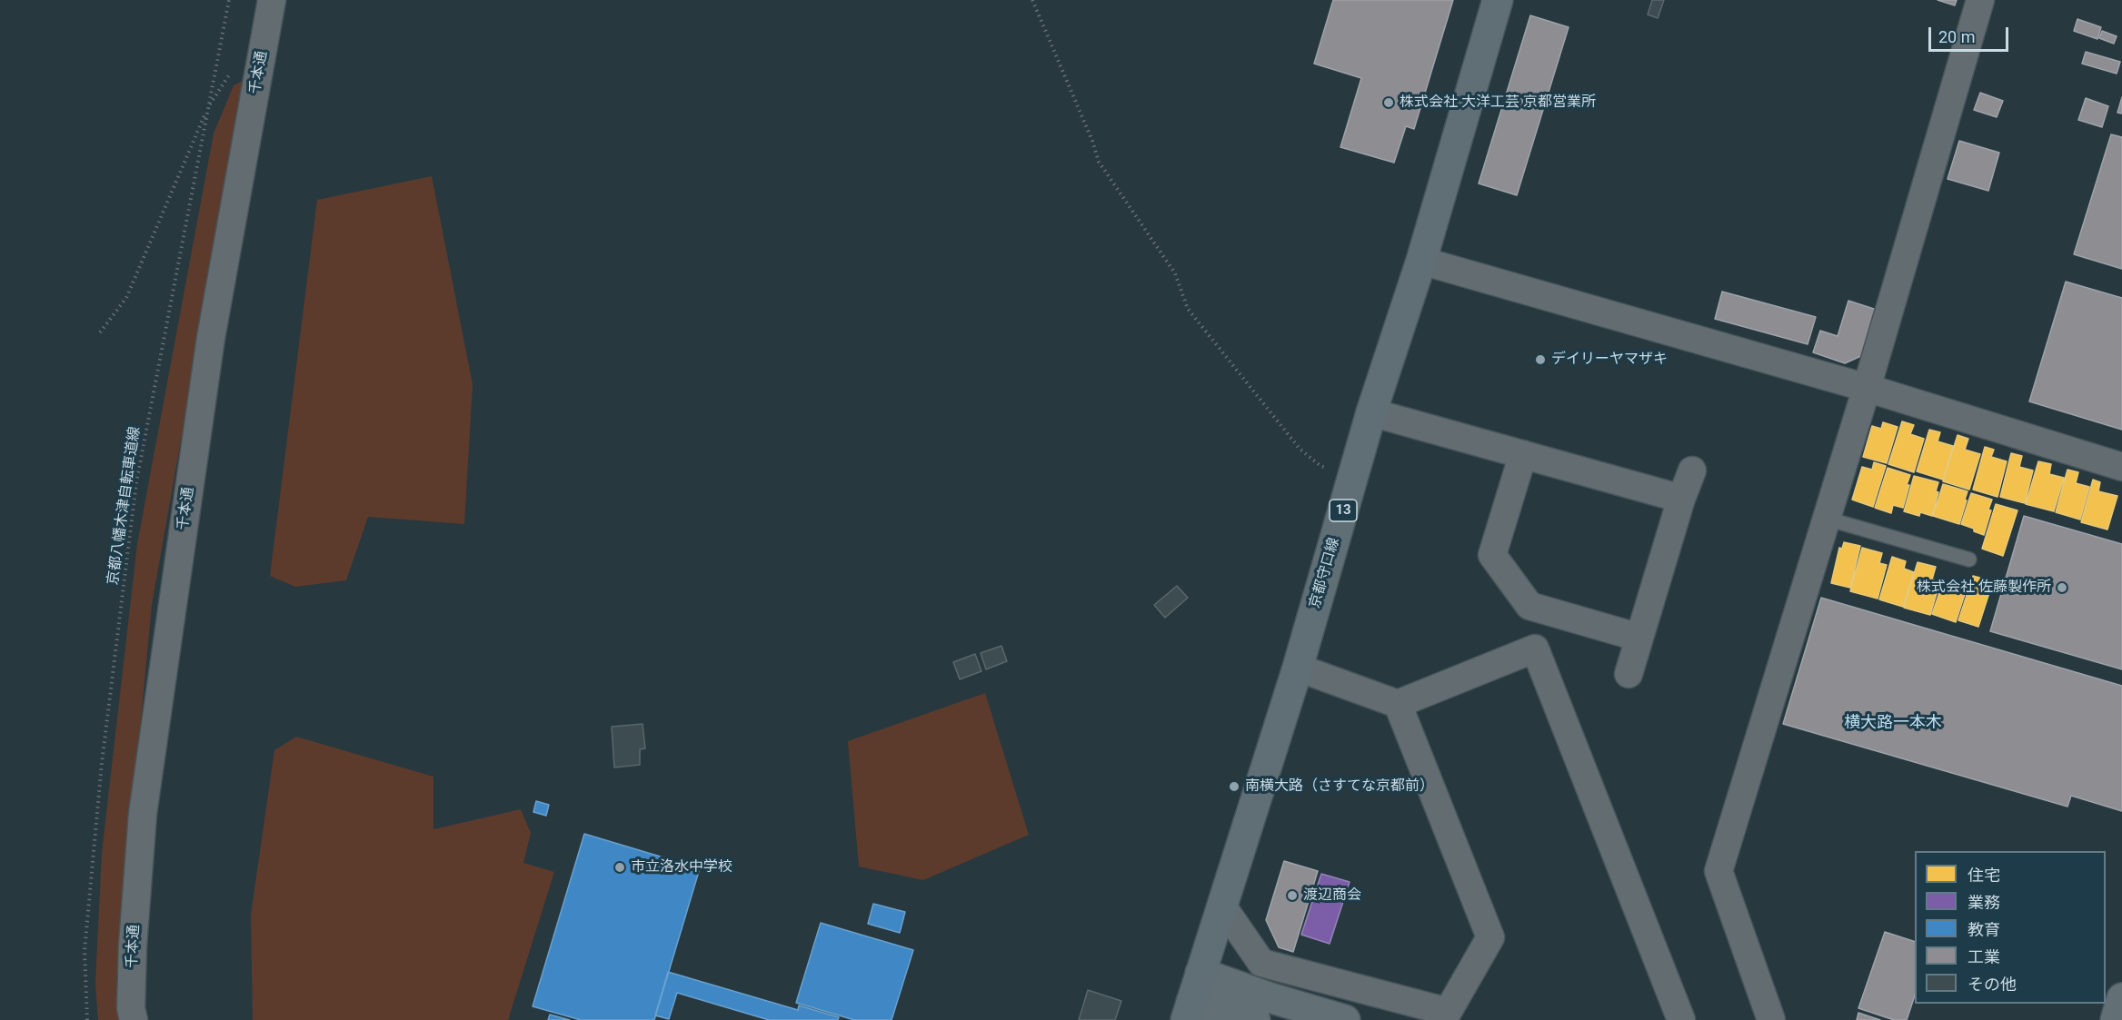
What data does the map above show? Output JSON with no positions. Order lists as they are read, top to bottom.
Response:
{
  "streets": {
    "main road": ["13", "京都守口線"],
    "street": ["千本通"],
    "path": ["京都八幡木津自転車道線"]
  },
  "districts": ["横大路一本木"],
  "places": [
    "株式会社 大洋工芸 京都営業所",
    "デイリーヤマザキ",
    "株式会社 佐藤製作所",
    "南横大路（さすてな京都前）",
    "市立洛水中学校",
    "渡辺商会"
  ],
  "legend": [
    "住宅",
    "業務",
    "教育",
    "工業",
    "その他"
  ],
  "scale_bar": "20 m"
}
